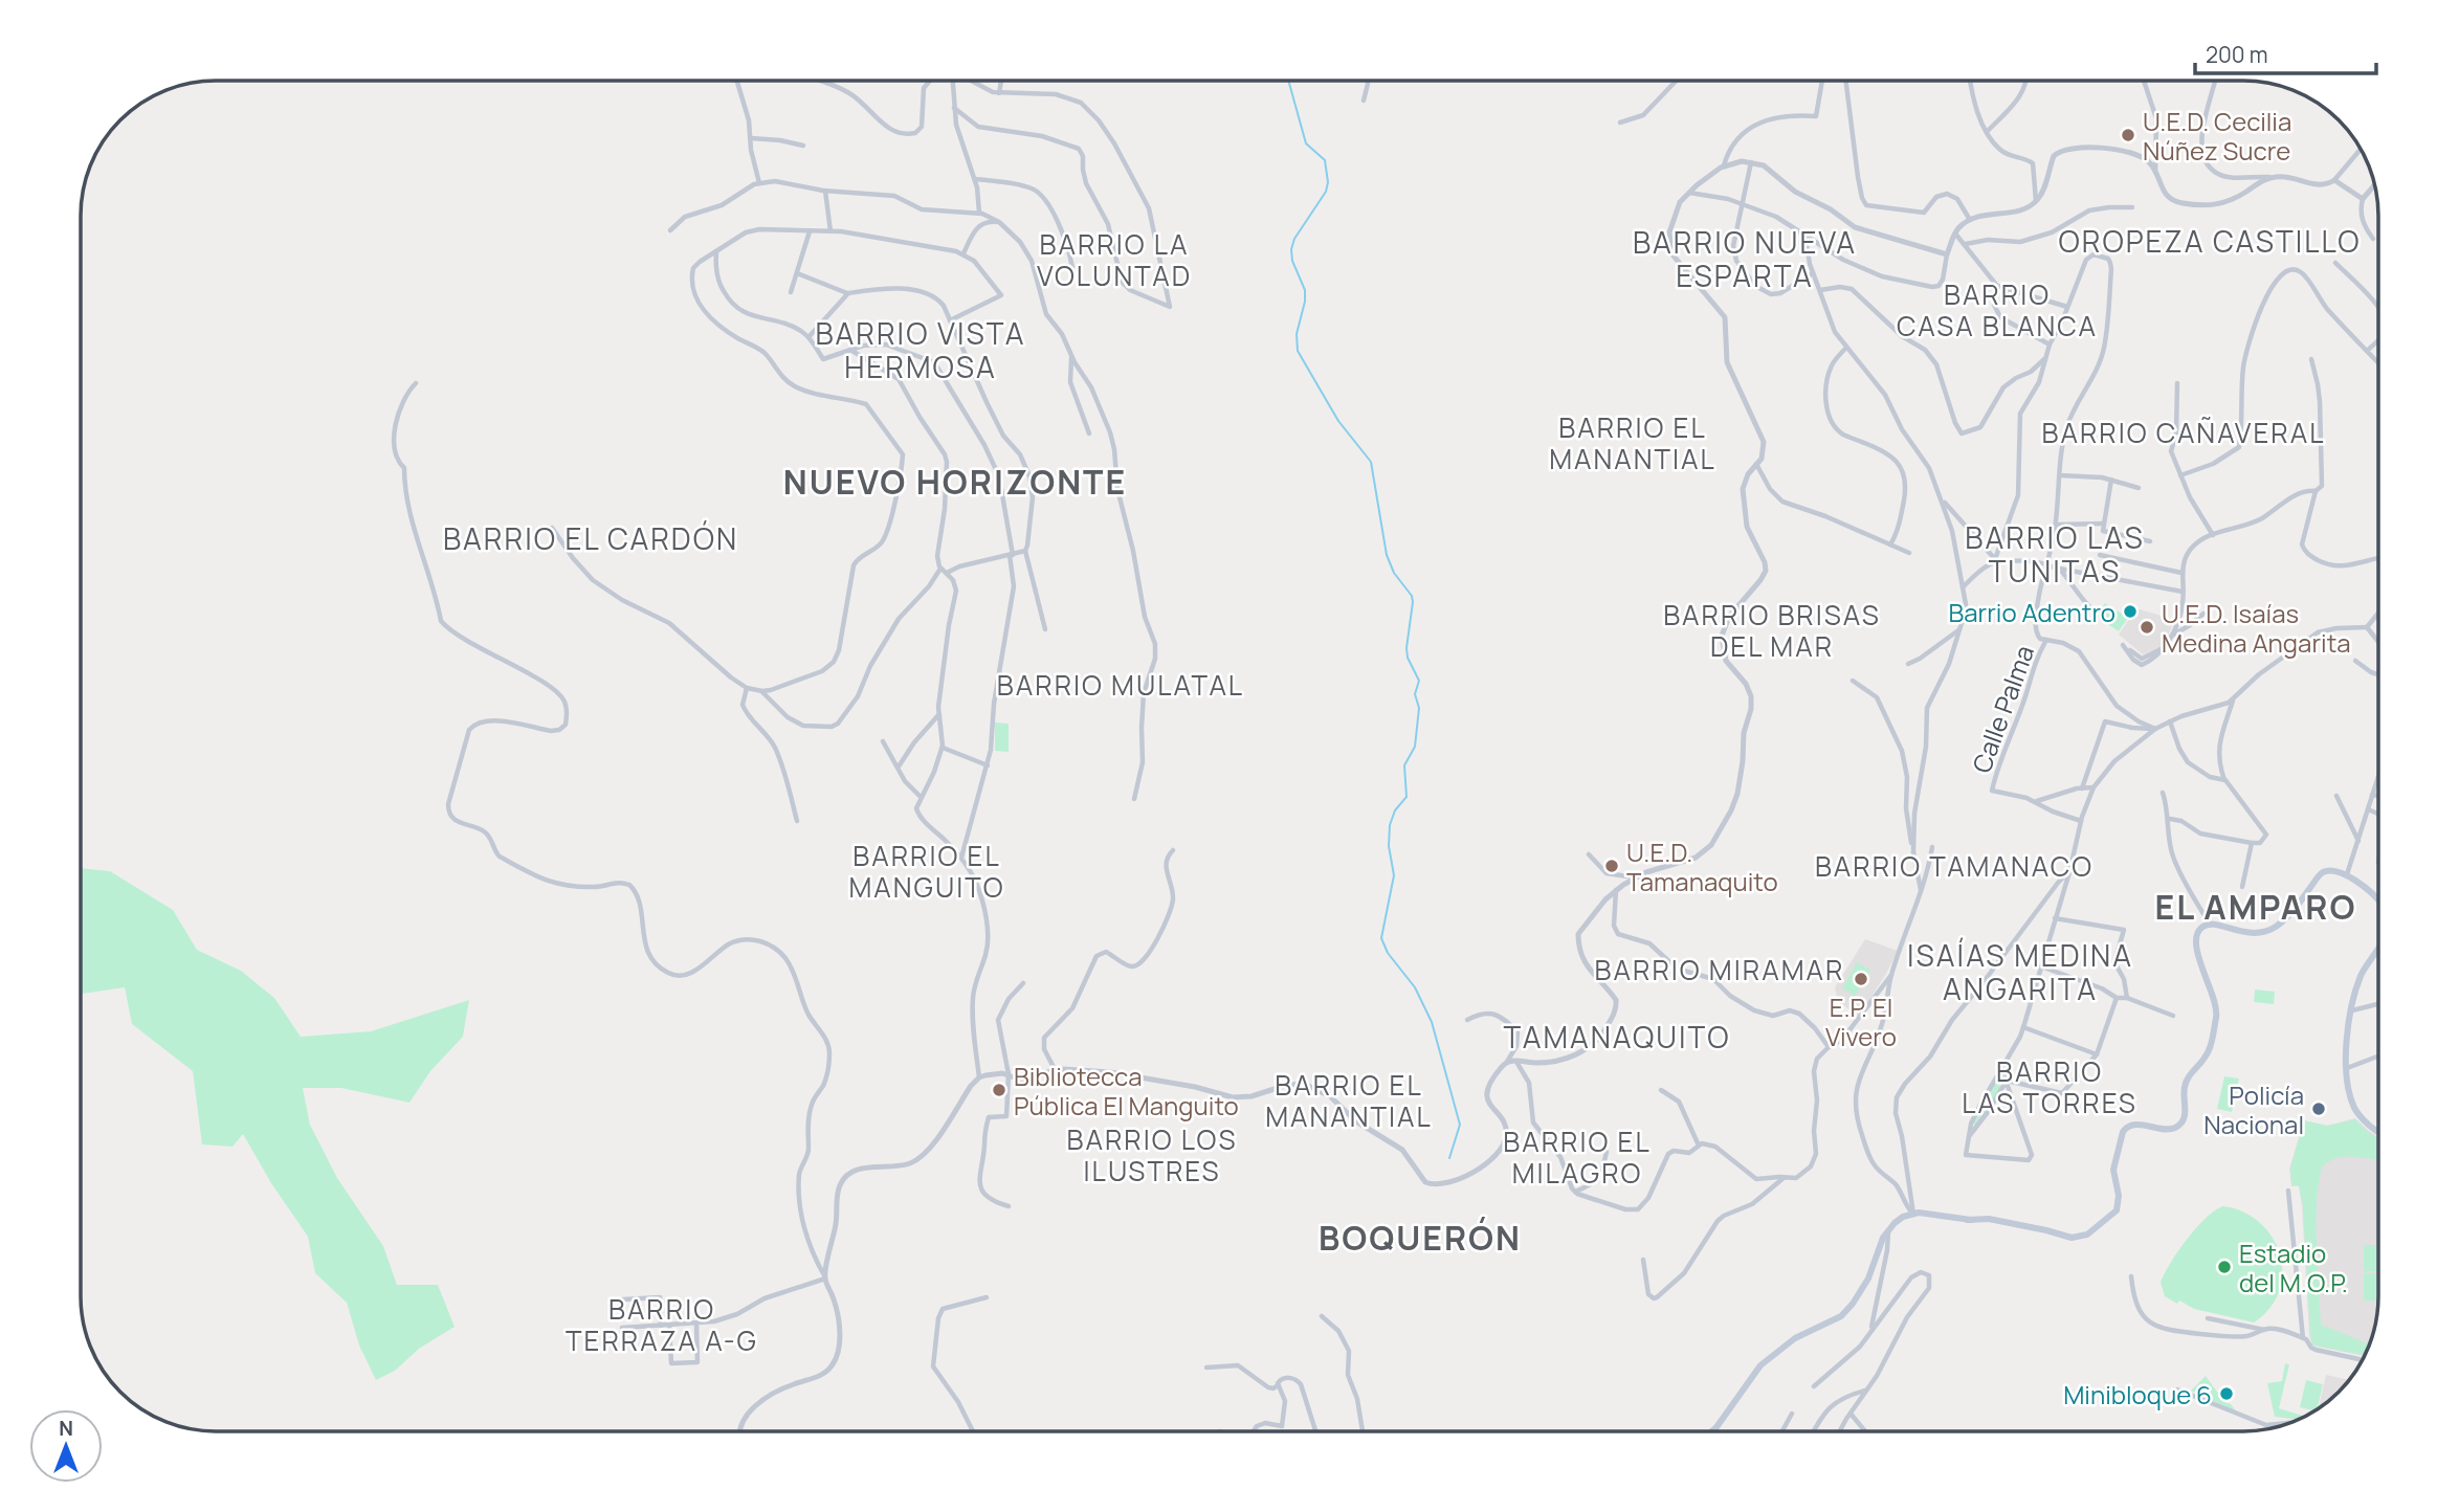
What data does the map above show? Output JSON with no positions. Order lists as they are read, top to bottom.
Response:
{
  "streets": {
    "street": ["Calle Palma"]
  },
  "districts": [
    "OROPEZA CASTILLO",
    "BARRIO NUEVA ESPARTA",
    "BARRIO LA VOLUNTAD",
    "BARRIO CASA BLANCA",
    "BARRIO VISTA HERMOSA",
    "BARRIO EL MANANTIAL",
    "BARRIO CAÑAVERAL",
    "NUEVO HORIZONTE",
    "BARRIO LAS TUNITAS",
    "BARRIO EL CARDÓN",
    "BARRIO BRISAS DEL MAR",
    "BARRIO MULATAL",
    "BARRIO EL MANGUITO",
    "BARRIO TAMANACO",
    "EL AMPARO",
    "ISAÍAS MEDINA ANGARITA",
    "BARRIO MIRAMAR",
    "TAMANAQUITO",
    "BARRIO LAS TORRES",
    "BARRIO EL MANANTIAL",
    "BARRIO LOS ILUSTRES",
    "BARRIO EL MILAGRO",
    "BOQUERÓN",
    "BARRIO TERRAZA A-G"
  ],
  "places": [
    "U.E.D. Cecilia Núñez Sucre",
    "Barrio Adentro",
    "U.E.D. Isaías Medina Angarita",
    "U.E.D. Tamanaquito",
    "E.P. El Vivero",
    "Bibliotecca Pública El Manguito",
    "Policía Nacional",
    "Estadio del M.O.P.",
    "Minibloque 6"
  ],
  "scale_bar": "200 m",
  "north": "top"
}
